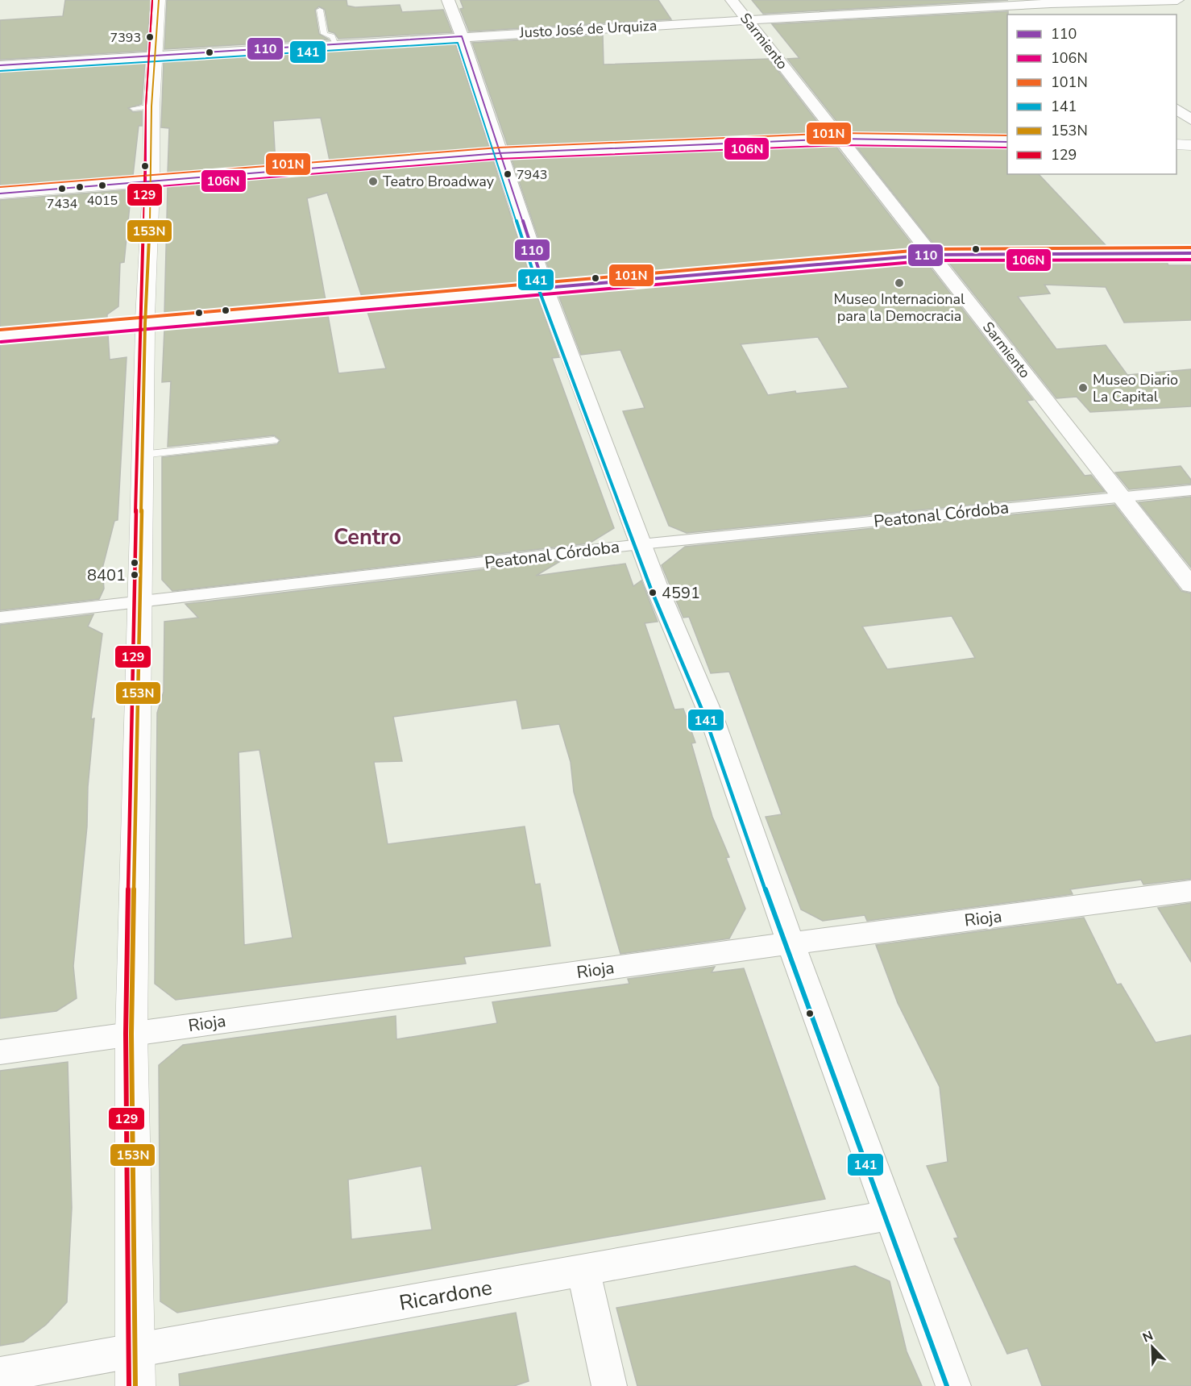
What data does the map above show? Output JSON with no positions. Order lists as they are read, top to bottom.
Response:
{
  "streets": {
    "street": [
      "Justo José de Urquiza",
      "Sarmiento",
      "Peatonal Córdoba",
      "Rioja",
      "Ricardone"
    ]
  },
  "crossings": [
    ["Justo José de Urquiza", "Sarmiento"],
    ["Sarmiento", "Peatonal Córdoba"]
  ],
  "districts": ["Centro"],
  "places": [
    "7393",
    "7943",
    "Teatro Broadway",
    "4015",
    "7434",
    "Museo Internacional para la Democracia",
    "Museo Diario La Capital",
    "8401",
    "4591"
  ],
  "lines": [
    "transit line 106N",
    "transit line 153N",
    "transit line 129",
    "transit line 110",
    "transit line 141",
    "transit line 101N"
  ],
  "legend": [
    "110",
    "106N",
    "101N",
    "141",
    "153N",
    "129"
  ],
  "north": "top left"
}
